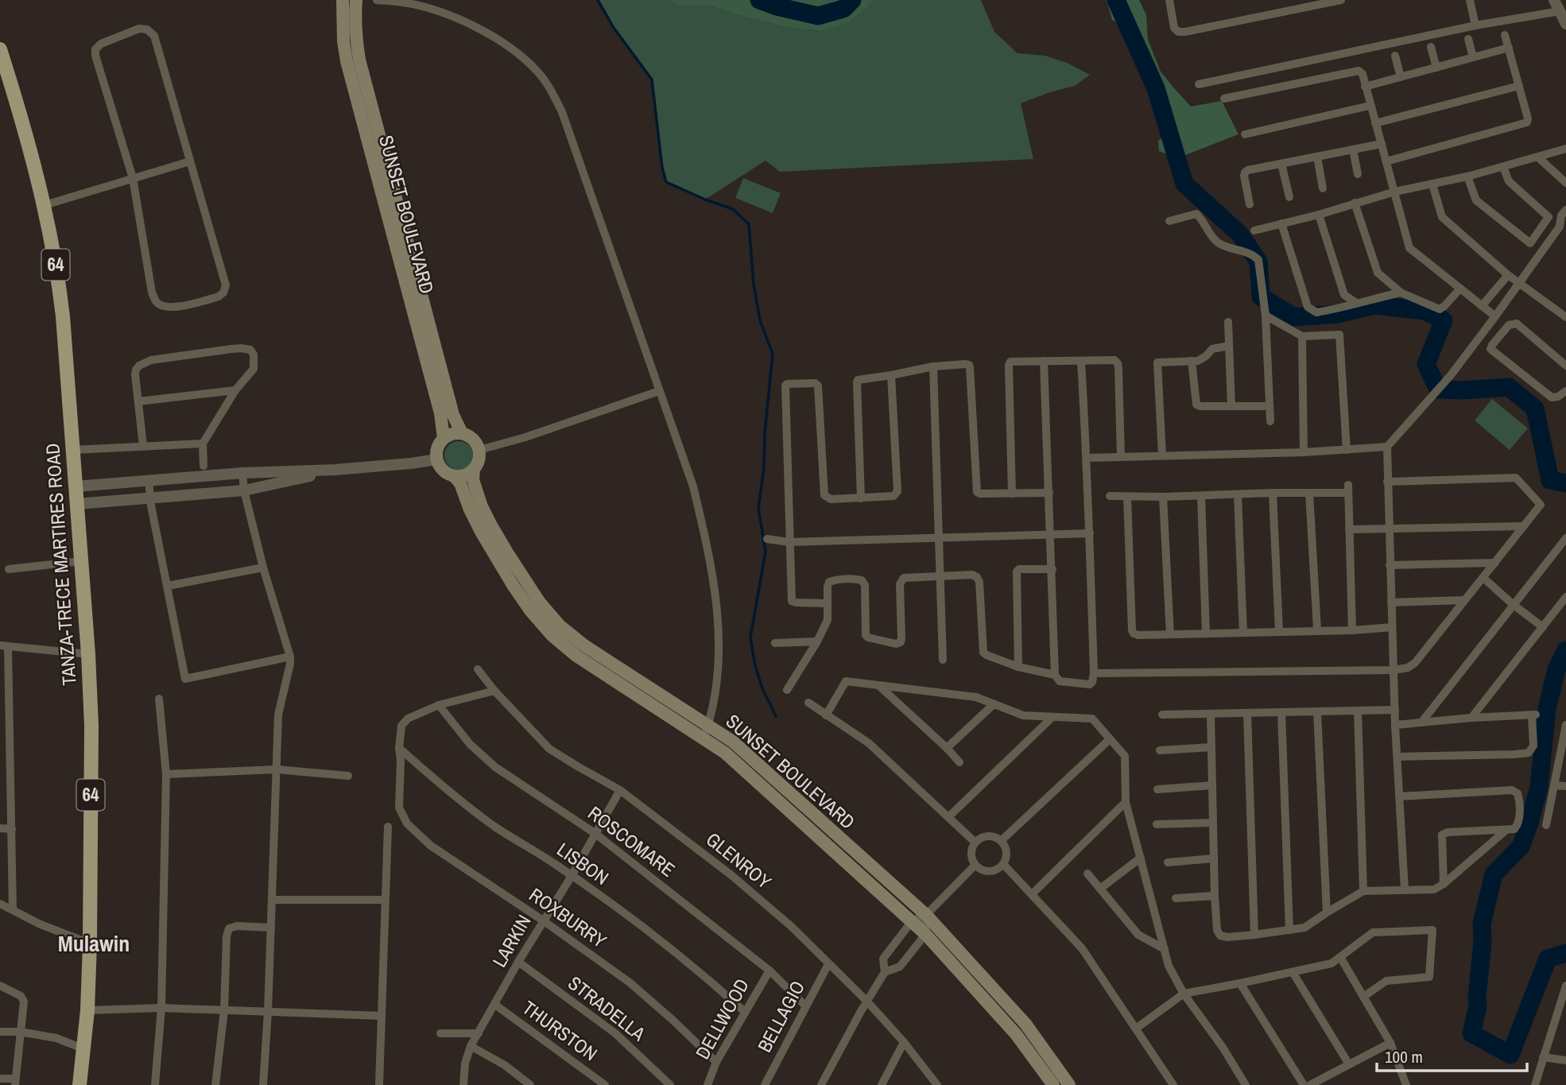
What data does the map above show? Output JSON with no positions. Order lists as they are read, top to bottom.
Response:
{
  "streets": {
    "main road": ["SUNSET BOULEVARD", "64", "TANZA-TRECE MARTIRES ROAD"],
    "street": [
      "ROSCOMARE",
      "GLENROY",
      "LISBON",
      "ROXBURRY",
      "LARKIN",
      "STRADELLA",
      "BELLAGIO",
      "DELLWOOD",
      "THURSTON"
    ]
  },
  "crossings": [
    ["ROSCOMARE", "LARKIN"],
    ["ROSCOMARE", "BELLAGIO"],
    ["ROSCOMARE", "DELLWOOD"],
    ["GLENROY", "LARKIN"],
    ["GLENROY", "BELLAGIO"],
    ["LISBON", "ROXBURRY"],
    ["LISBON", "LARKIN"],
    ["LISBON", "DELLWOOD"],
    ["ROXBURRY", "LARKIN"],
    ["ROXBURRY", "DELLWOOD"],
    ["LARKIN", "STRADELLA"],
    ["LARKIN", "THURSTON"]
  ],
  "districts": ["Mulawin"],
  "scale_bar": "100 m"
}
